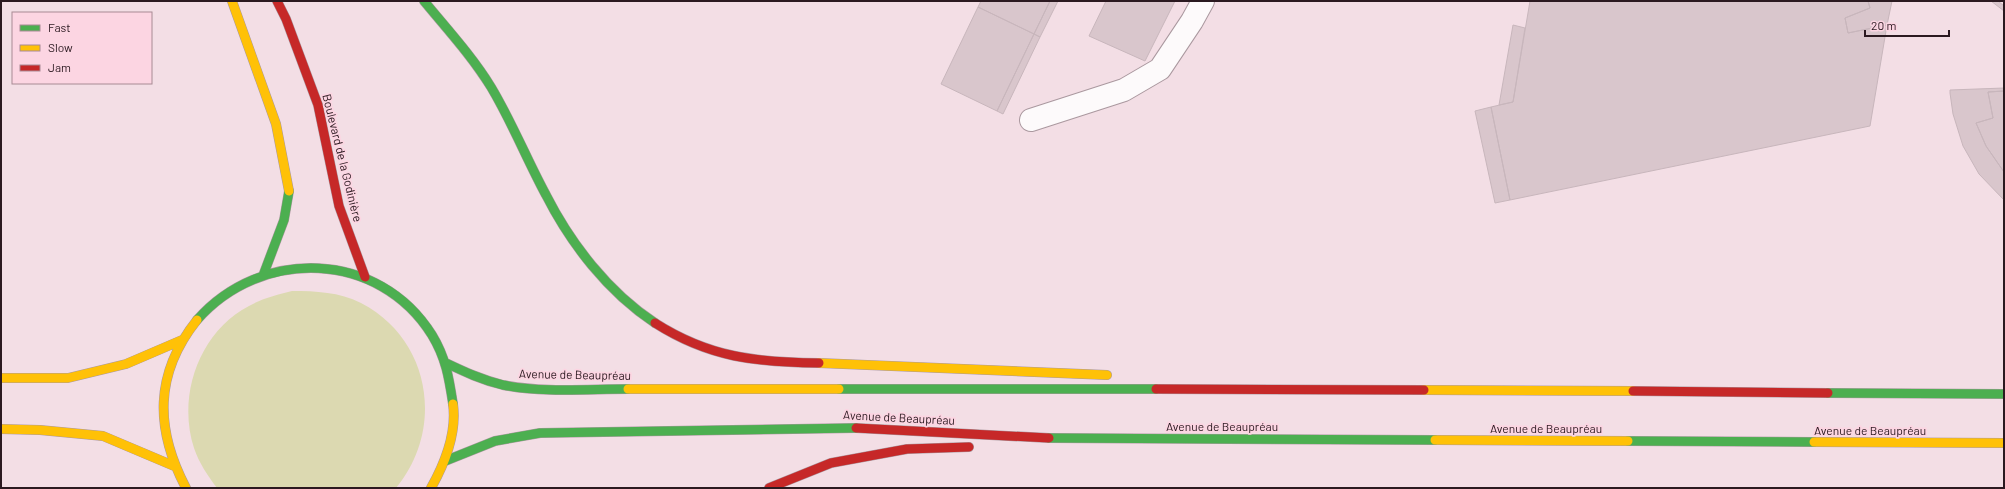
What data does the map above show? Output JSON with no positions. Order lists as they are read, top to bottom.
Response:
{
  "streets": {
    "main road": ["Boulevard de la Godinière", "Avenue de Beaupréau"]
  },
  "legend": ["Fast", "Slow", "Jam"],
  "scale_bar": "20 m"
}
